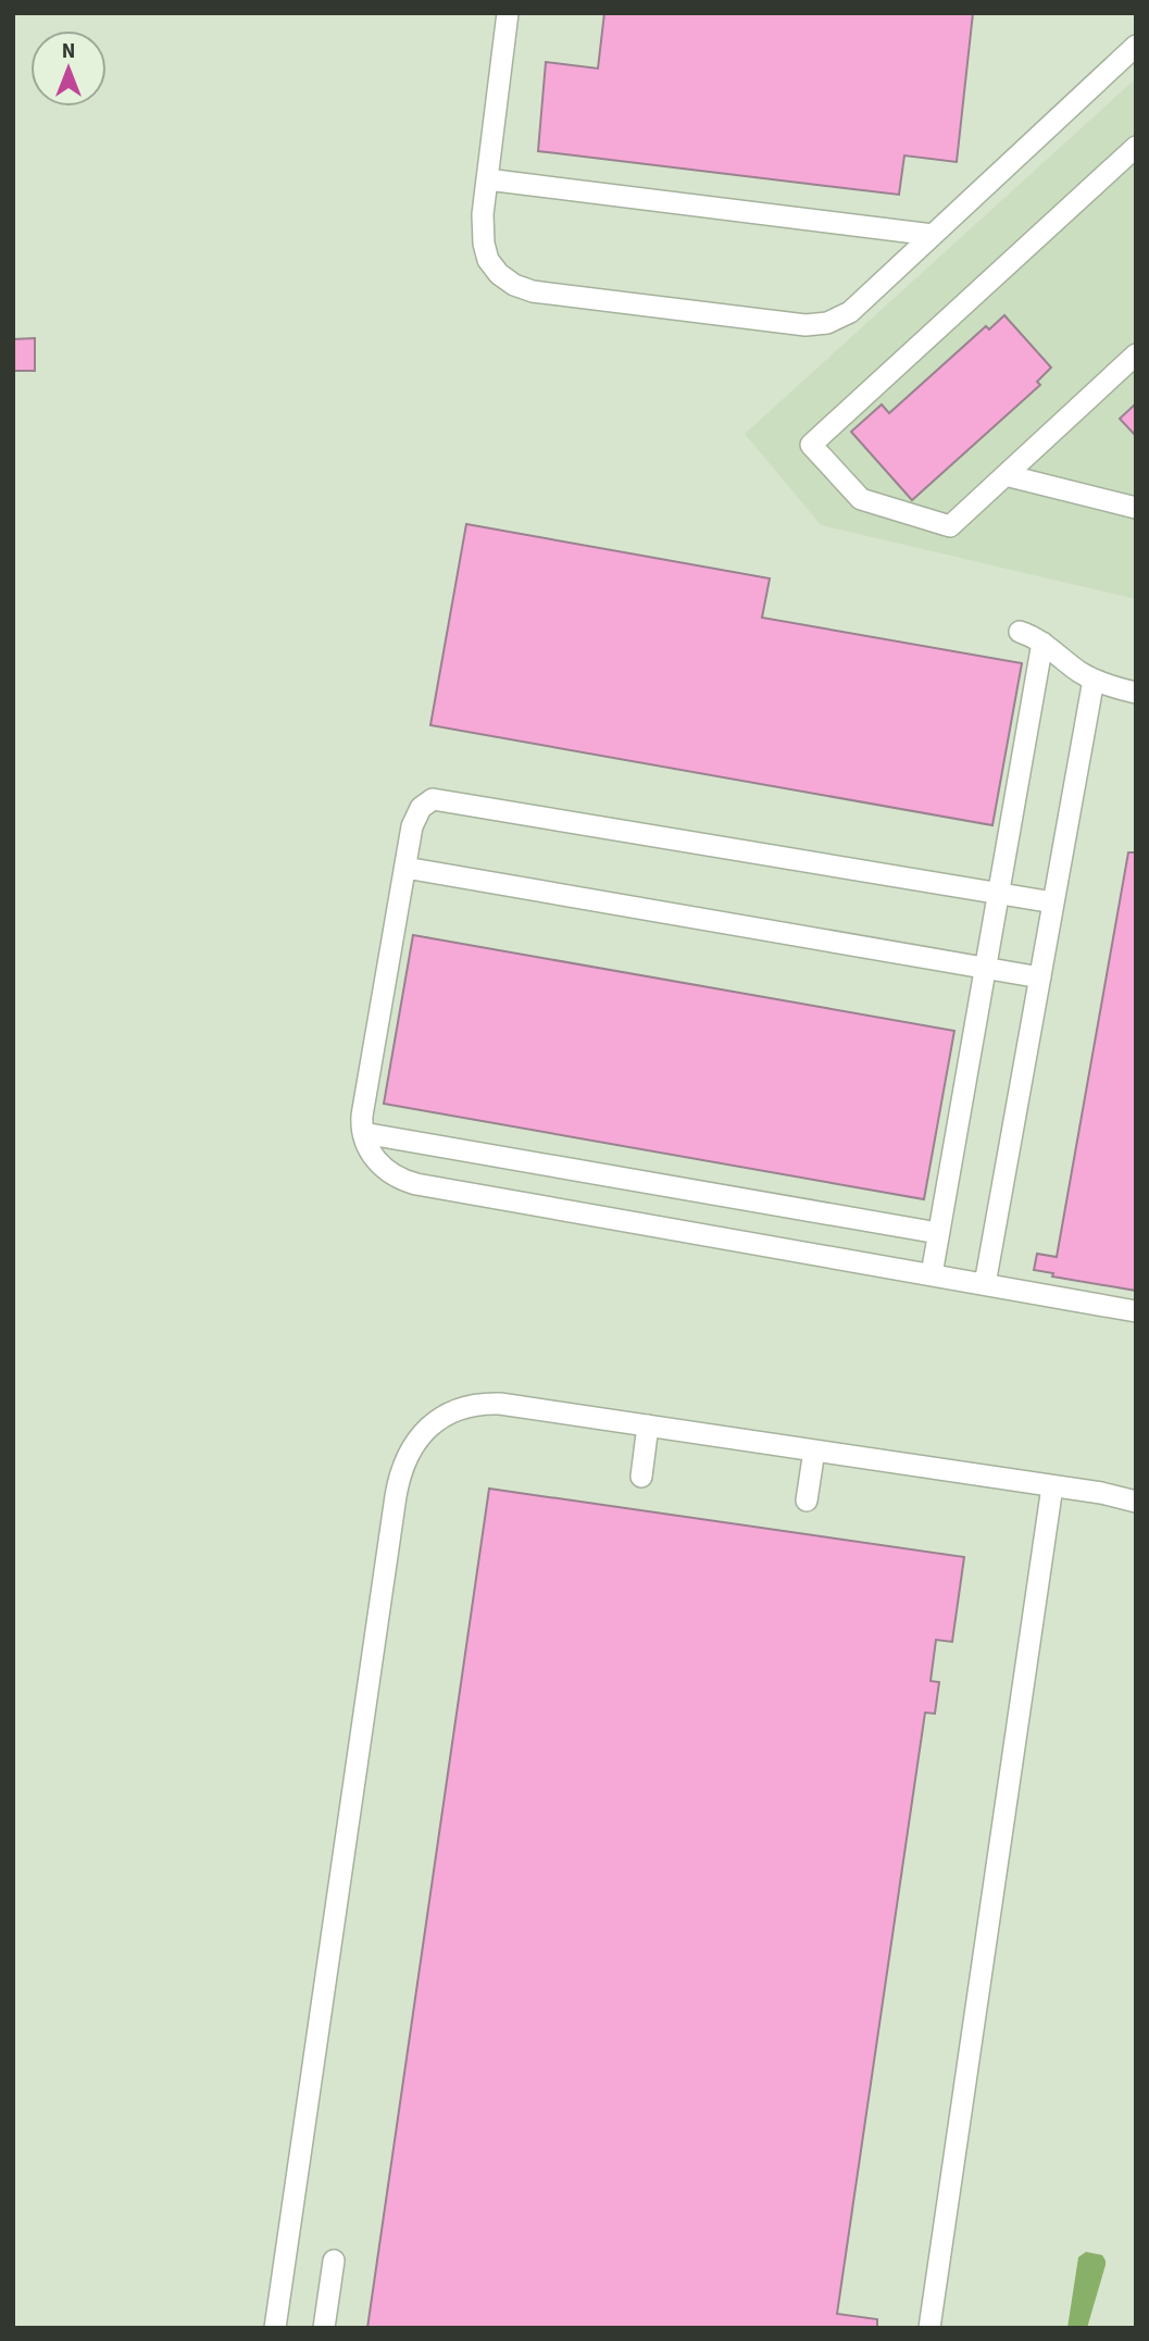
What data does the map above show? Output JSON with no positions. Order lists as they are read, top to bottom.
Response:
{
  "north": "top"
}
